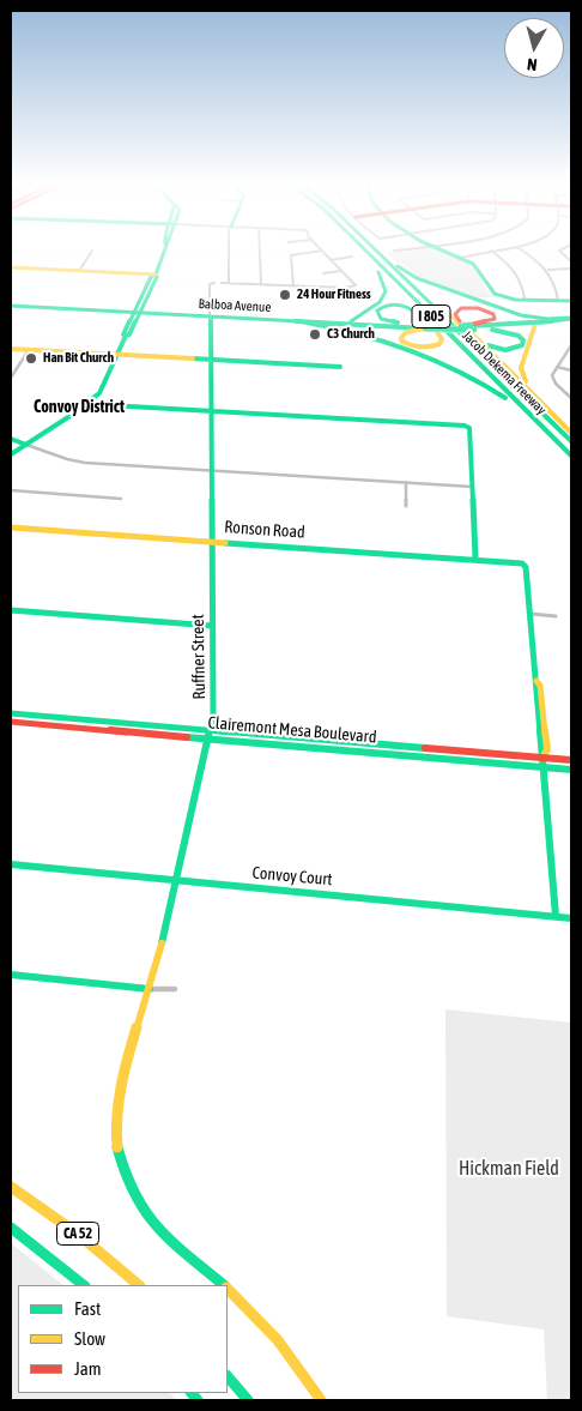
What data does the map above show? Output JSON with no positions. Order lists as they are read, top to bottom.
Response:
{
  "streets": {
    "main road": [
      "Balboa Avenue",
      "I 805",
      "Jacob Dekema Freeway",
      "Ronson Road",
      "Ruffner Street",
      "Clairemont Mesa Boulevard",
      "Convoy Court",
      "CA 52"
    ]
  },
  "crossings": [
    ["Balboa Avenue", "Ruffner Street"],
    ["Ronson Road", "Ruffner Street"],
    ["Ruffner Street", "Clairemont Mesa Boulevard"],
    ["Ruffner Street", "Convoy Court"]
  ],
  "districts": ["Convoy District"],
  "parks": ["Hickman Field"],
  "places": ["24 Hour Fitness", "C3 Church", "Han Bit Church"],
  "legend": ["Fast", "Slow", "Jam"],
  "north": "bottom"
}
